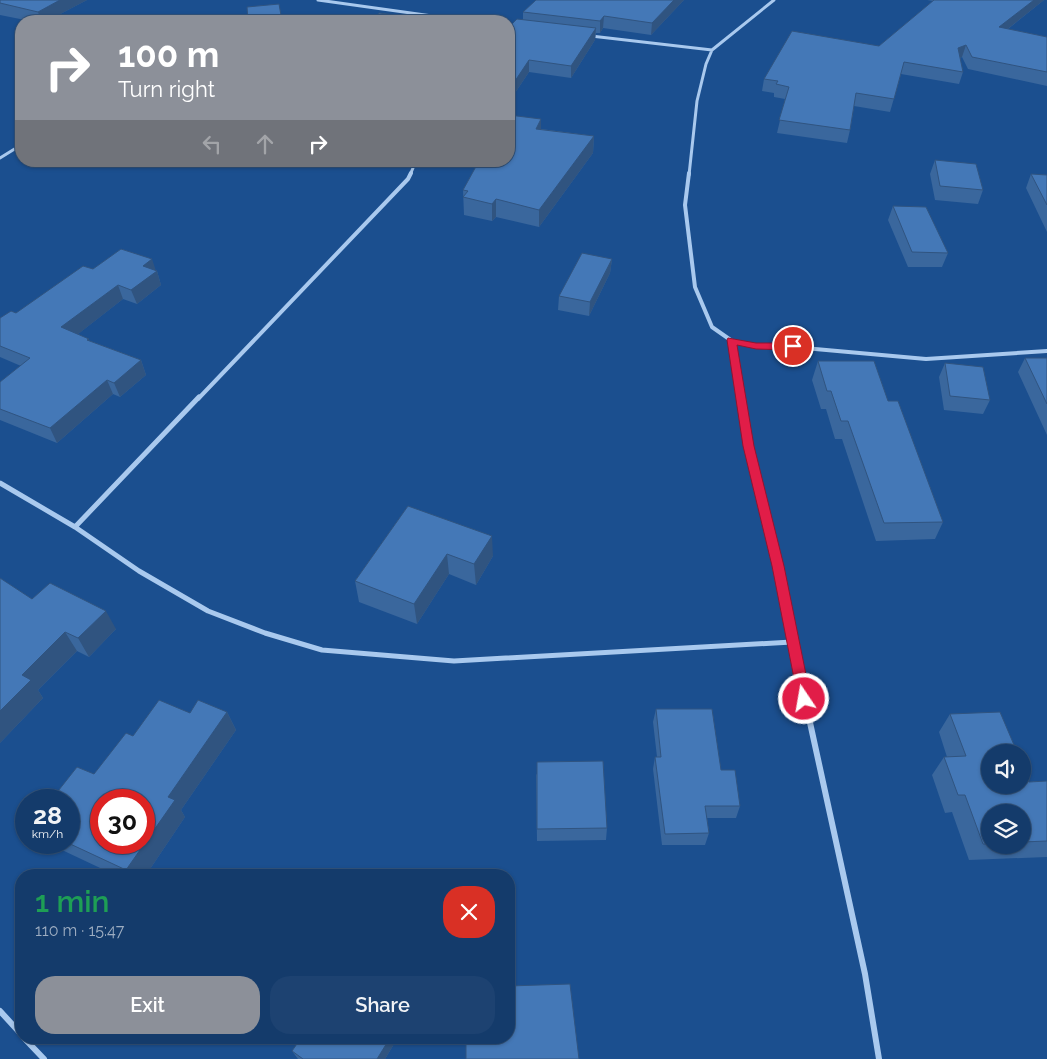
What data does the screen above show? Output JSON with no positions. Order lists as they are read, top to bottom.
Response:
{
  "page": {
    "turn": ["100 m", "Turn right"],
    "speed": "28 km/h",
    "limit": "30",
    "heading": ["1 min", "110 m · 15:47"],
    "buttons": ["Exit", "Share"]
  }
}
